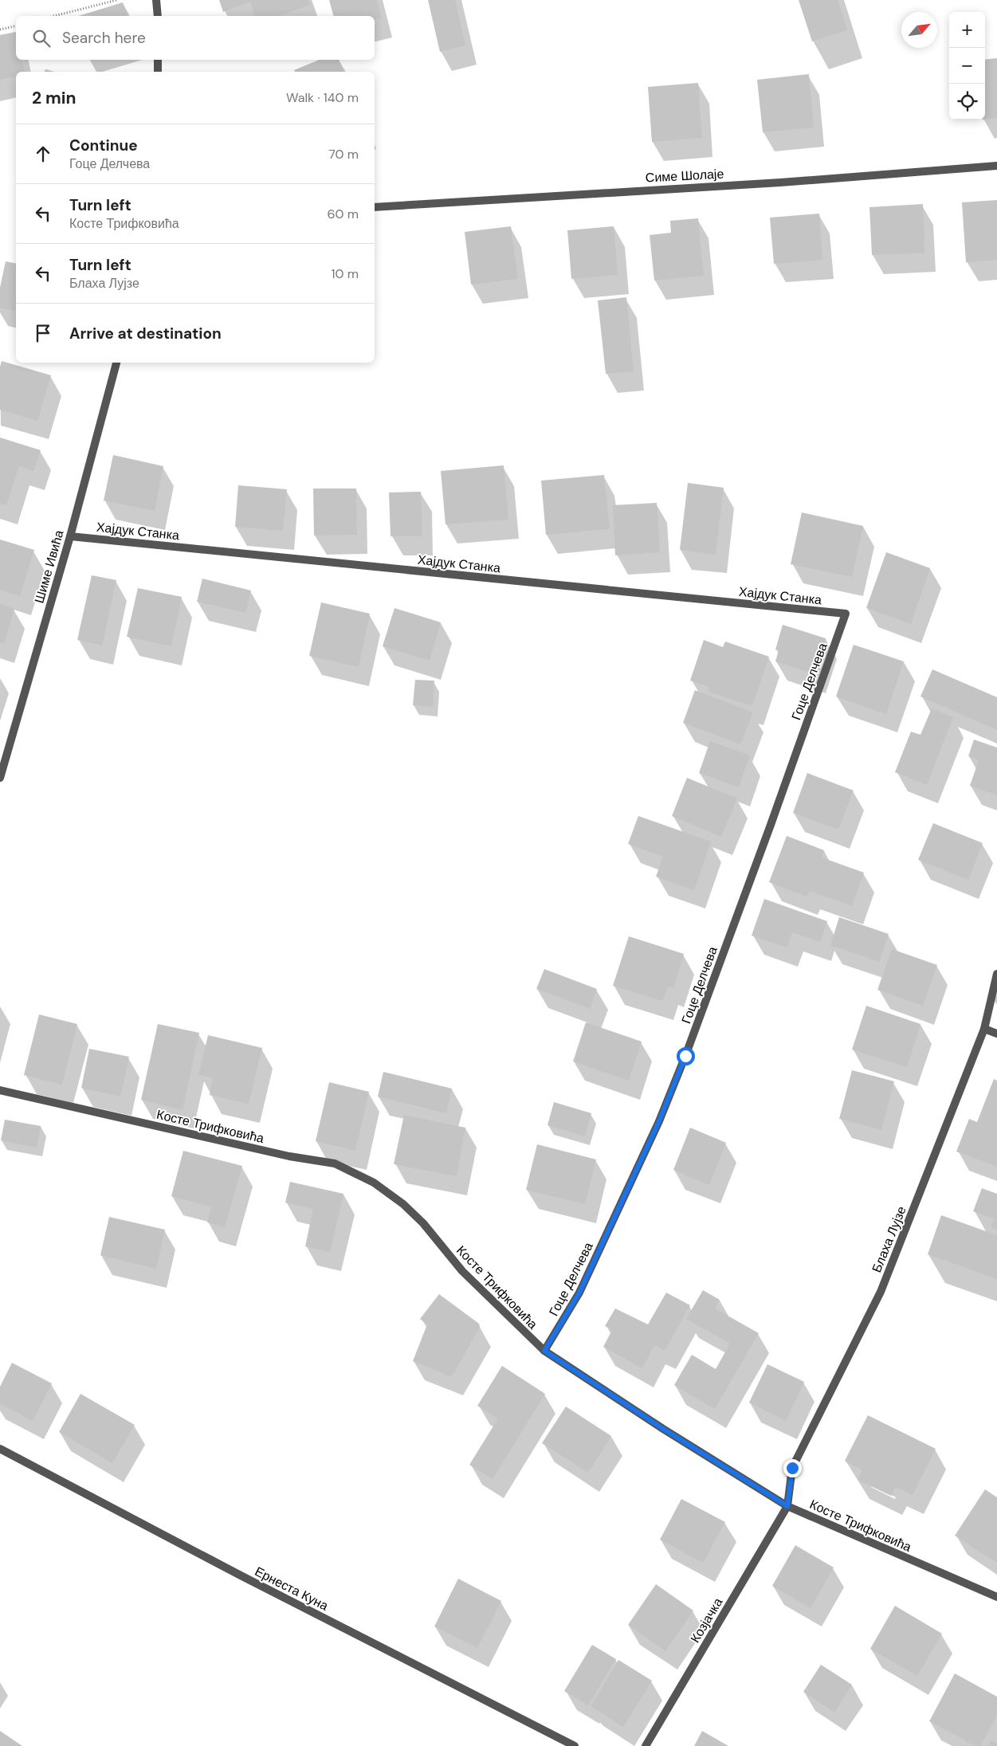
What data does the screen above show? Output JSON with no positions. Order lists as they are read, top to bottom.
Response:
{
  "streets": {
    "street": [
      "Симе Шолаје",
      "Хајдук Станка",
      "Шиме Ивића",
      "Гоце Делчева",
      "Косте Трифковића",
      "Блаха Лујзе",
      "Ернеста Куна",
      "Козјачка"
    ]
  },
  "crossings": [
    ["Хајдук Станка", "Шиме Ивића"],
    ["Хајдук Станка", "Гоце Делчева"],
    ["Гоце Делчева", "Косте Трифковића"],
    ["Косте Трифковића", "Блаха Лујзе"],
    ["Косте Трифковића", "Козјачка"],
    ["Блаха Лујзе", "Козјачка"]
  ],
  "north": "top right",
  "page": {
    "map_buttons": ["+", "−"],
    "search": "Search here",
    "heading": ["2 min", "Walk · 140 m"],
    "list": [
      ["Continue", "Гоце Делчева", "70 m"],
      ["Turn left", "Косте Трифковића", "60 m"],
      ["Turn left", "Блаха Лујзе", "10 m"],
      "Arrive at destination"
    ]
  }
}
